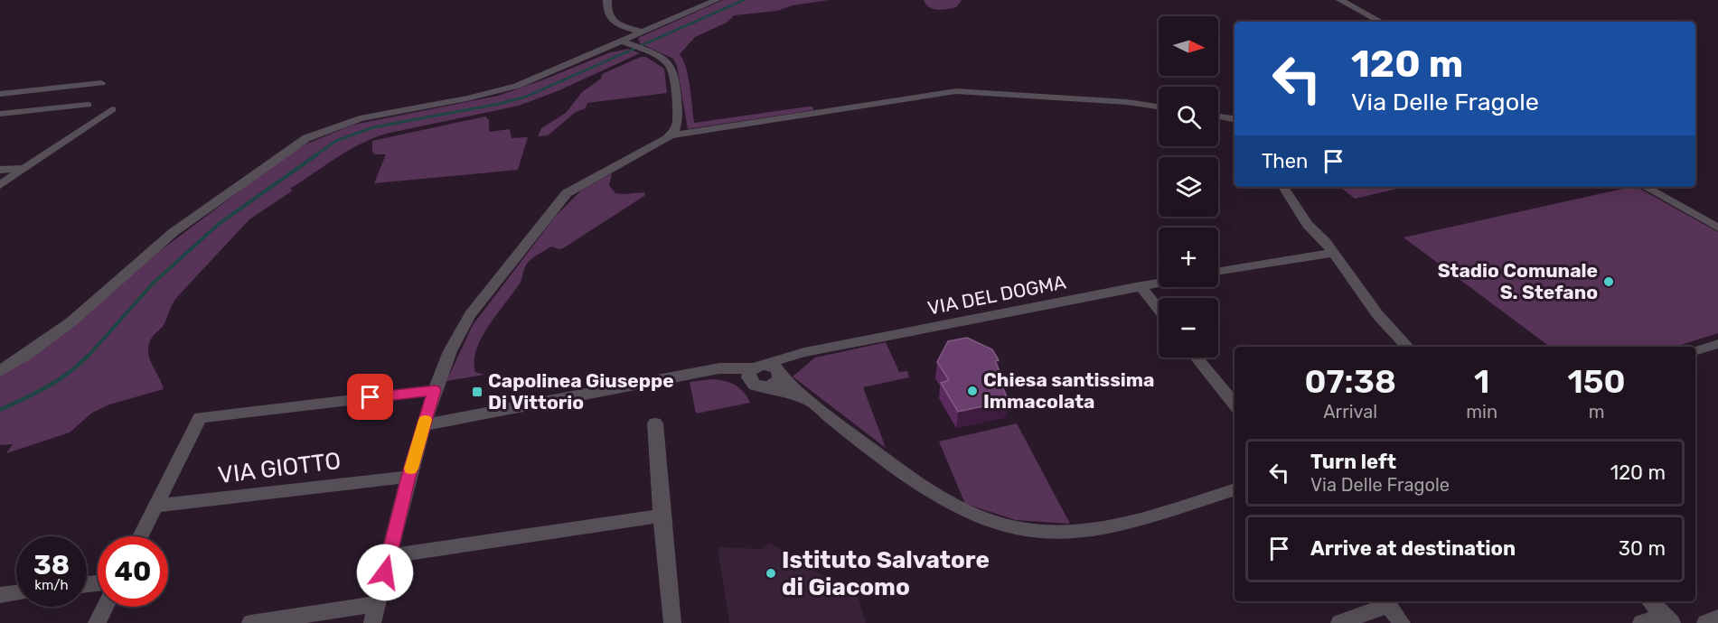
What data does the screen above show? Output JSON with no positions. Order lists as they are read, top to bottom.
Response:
{
  "streets": {
    "street": ["VIA DEL DOGMA", "VIA GIOTTO"]
  },
  "places": {
    "other": ["Stadio Comunale S. Stefano", "Chiesa santissima Immacolata", "Istituto Salvatore di Giacomo"],
    "transit": ["Capolinea Giuseppe Di Vittorio"]
  },
  "north": "right",
  "page": {
    "map_buttons": ["+", "−"],
    "turn": ["120 m", "Via Delle Fragole"],
    "then": "Then",
    "eta": [
      "07:38",
      "Arrival",
      "1",
      "min",
      "150",
      "m"
    ],
    "list": [
      {
        "name": "Turn left",
        "note": "Via Delle Fragole",
        "value": "120 m"
      },
      {
        "name": "Arrive at destination",
        "value": "30 m"
      }
    ],
    "speed": "38 km/h",
    "limit": "40"
  }
}
